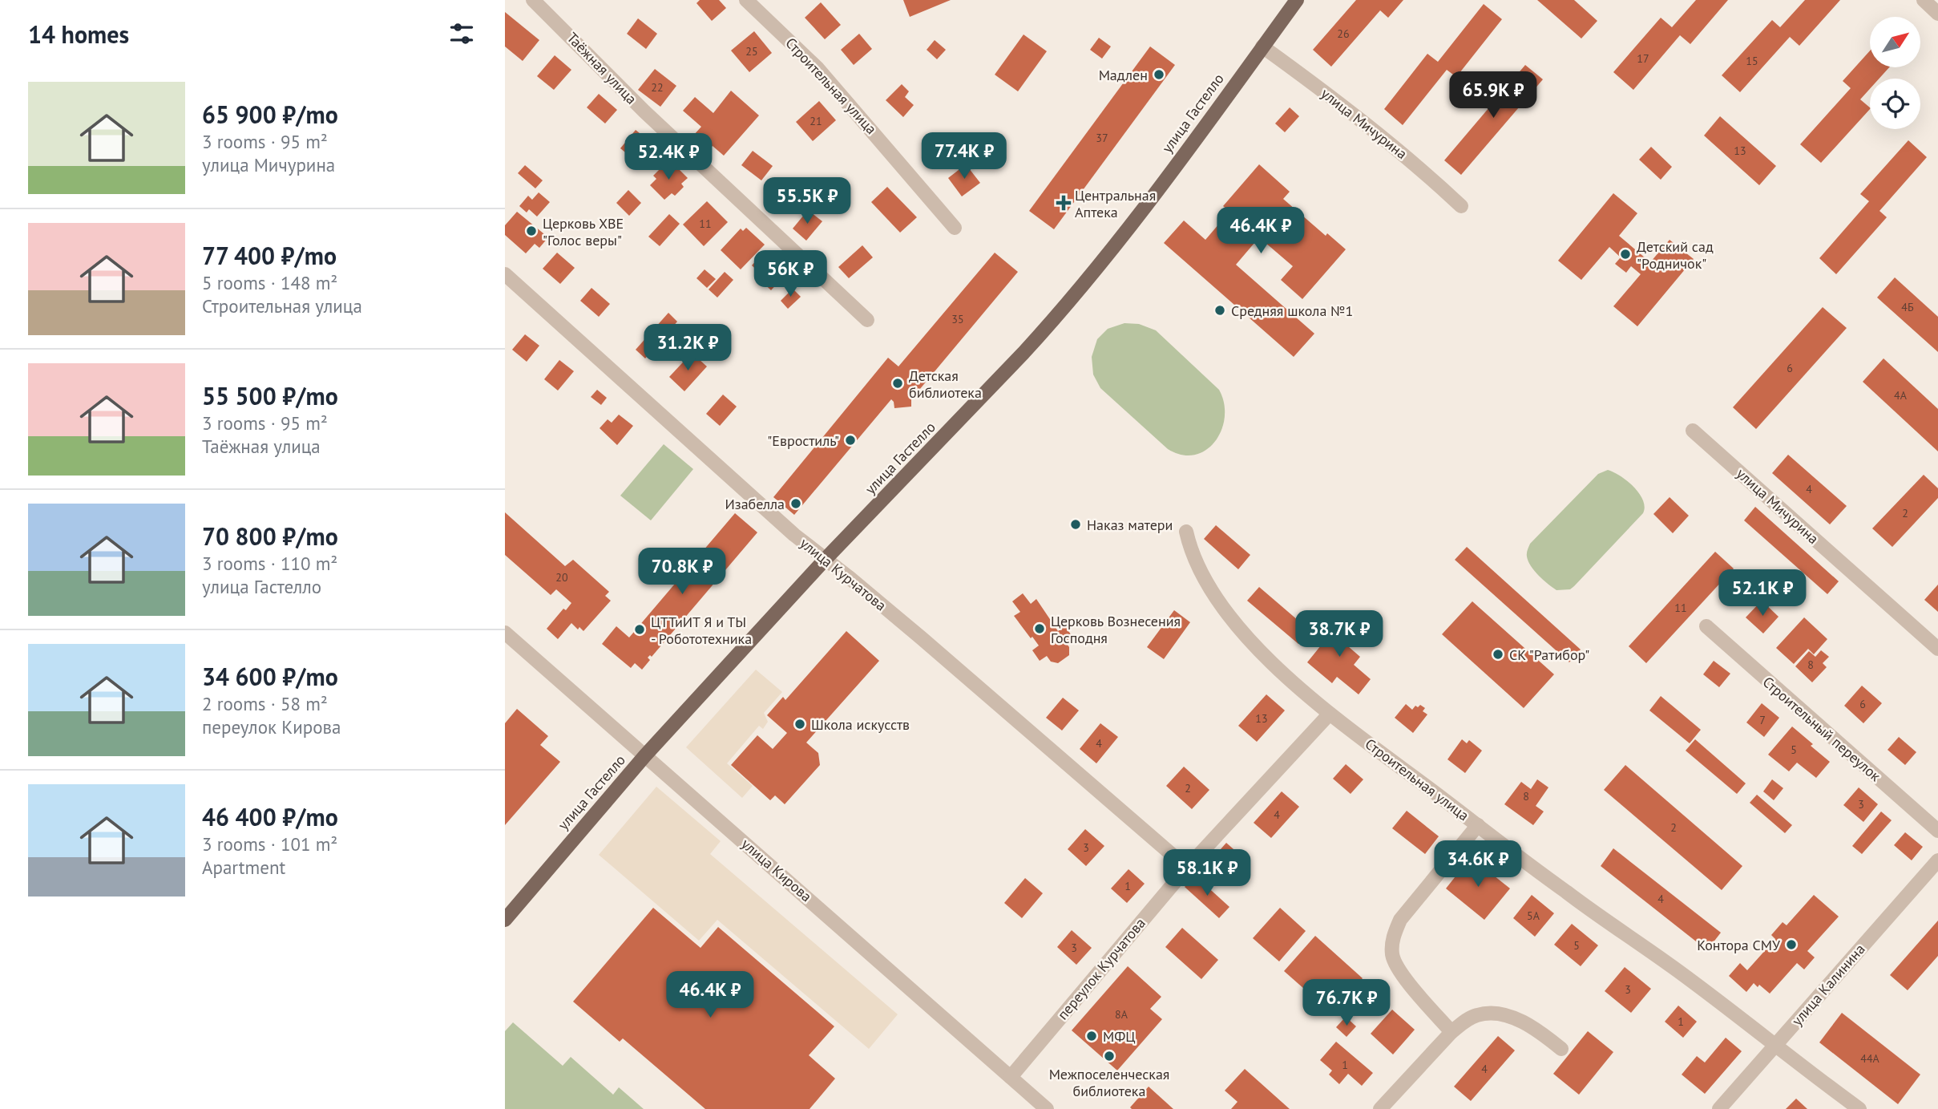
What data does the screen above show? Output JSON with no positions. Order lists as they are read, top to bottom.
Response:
{
  "streets": {
    "main road": ["улица Гастелло"],
    "street": [
      "Таёжная улица",
      "Строительная улица",
      "улица Мичурина",
      "улица Курчатова",
      "Строительный переулок",
      "улица Кирова",
      "переулок Курчатова",
      "улица Калинина"
    ]
  },
  "crossings": [
    ["Строительная улица", "переулок Курчатова"],
    ["Строительная улица", "улица Калинина"],
    ["улица Гастелло", "улица Мичурина"],
    ["улица Гастелло", "улица Курчатова"],
    ["улица Гастелло", "улица Кирова"],
    ["улица Курчатова", "переулок Курчатова"],
    ["улица Кирова", "переулок Курчатова"]
  ],
  "places": {
    "other": [
      "Мадлен",
      "Церковь ХВЕ \"Голос веры\"",
      "Детский сад \"Родничок\"",
      "Средняя школа №1",
      "Детская библиотека",
      "\"Евростиль\"",
      "Изабелла",
      "Наказ матери",
      "Церковь Вознесения Господня",
      "ЦТТиИТ Я и ТЫ - Робототехника",
      "СК \"Ратибор\"",
      "Школа искусств",
      "Контора СМУ",
      "МФЦ",
      "Межпоселенческая библиотека"
    ],
    "health": ["Центральная Аптека"]
  },
  "house_numbers": [
    "26",
    "25",
    "17",
    "15",
    "22",
    "21",
    "37",
    "13",
    "11",
    "4Б",
    "35",
    "6",
    "4А",
    "4",
    "2",
    "20",
    "11",
    "8",
    "6",
    "13",
    "7",
    "4",
    "5",
    "2",
    "8",
    "3",
    "4",
    "2",
    "3",
    "1",
    "4",
    "5А",
    "5",
    "3",
    "3",
    "8А",
    "1",
    "44А",
    "1",
    "4"
  ],
  "north": "top right",
  "page": {
    "heading": "14 homes",
    "list": [
      {
        "name": "65 900 ₽/mo",
        "note": "3 rooms · 95 m² · улица Мичурина"
      },
      {
        "name": "77 400 ₽/mo",
        "note": "5 rooms · 148 m² · Строительная улица"
      },
      {
        "name": "55 500 ₽/mo",
        "note": "3 rooms · 95 m² · Таёжная улица"
      },
      {
        "name": "70 800 ₽/mo",
        "note": "3 rooms · 110 m² · улица Гастелло"
      },
      {
        "name": "34 600 ₽/mo",
        "note": "2 rooms · 58 m² · переулок Кирова"
      },
      {
        "name": "46 400 ₽/mo",
        "note": "3 rooms · 101 m² · Apartment"
      }
    ],
    "price": [
      "65.9K ₽",
      "77.4K ₽",
      "52.4K ₽",
      "55.5K ₽",
      "46.4K ₽",
      "56K ₽",
      "31.2K ₽",
      "70.8K ₽",
      "52.1K ₽",
      "38.7K ₽",
      "34.6K ₽",
      "58.1K ₽",
      "46.4K ₽",
      "76.7K ₽"
    ]
  }
}
